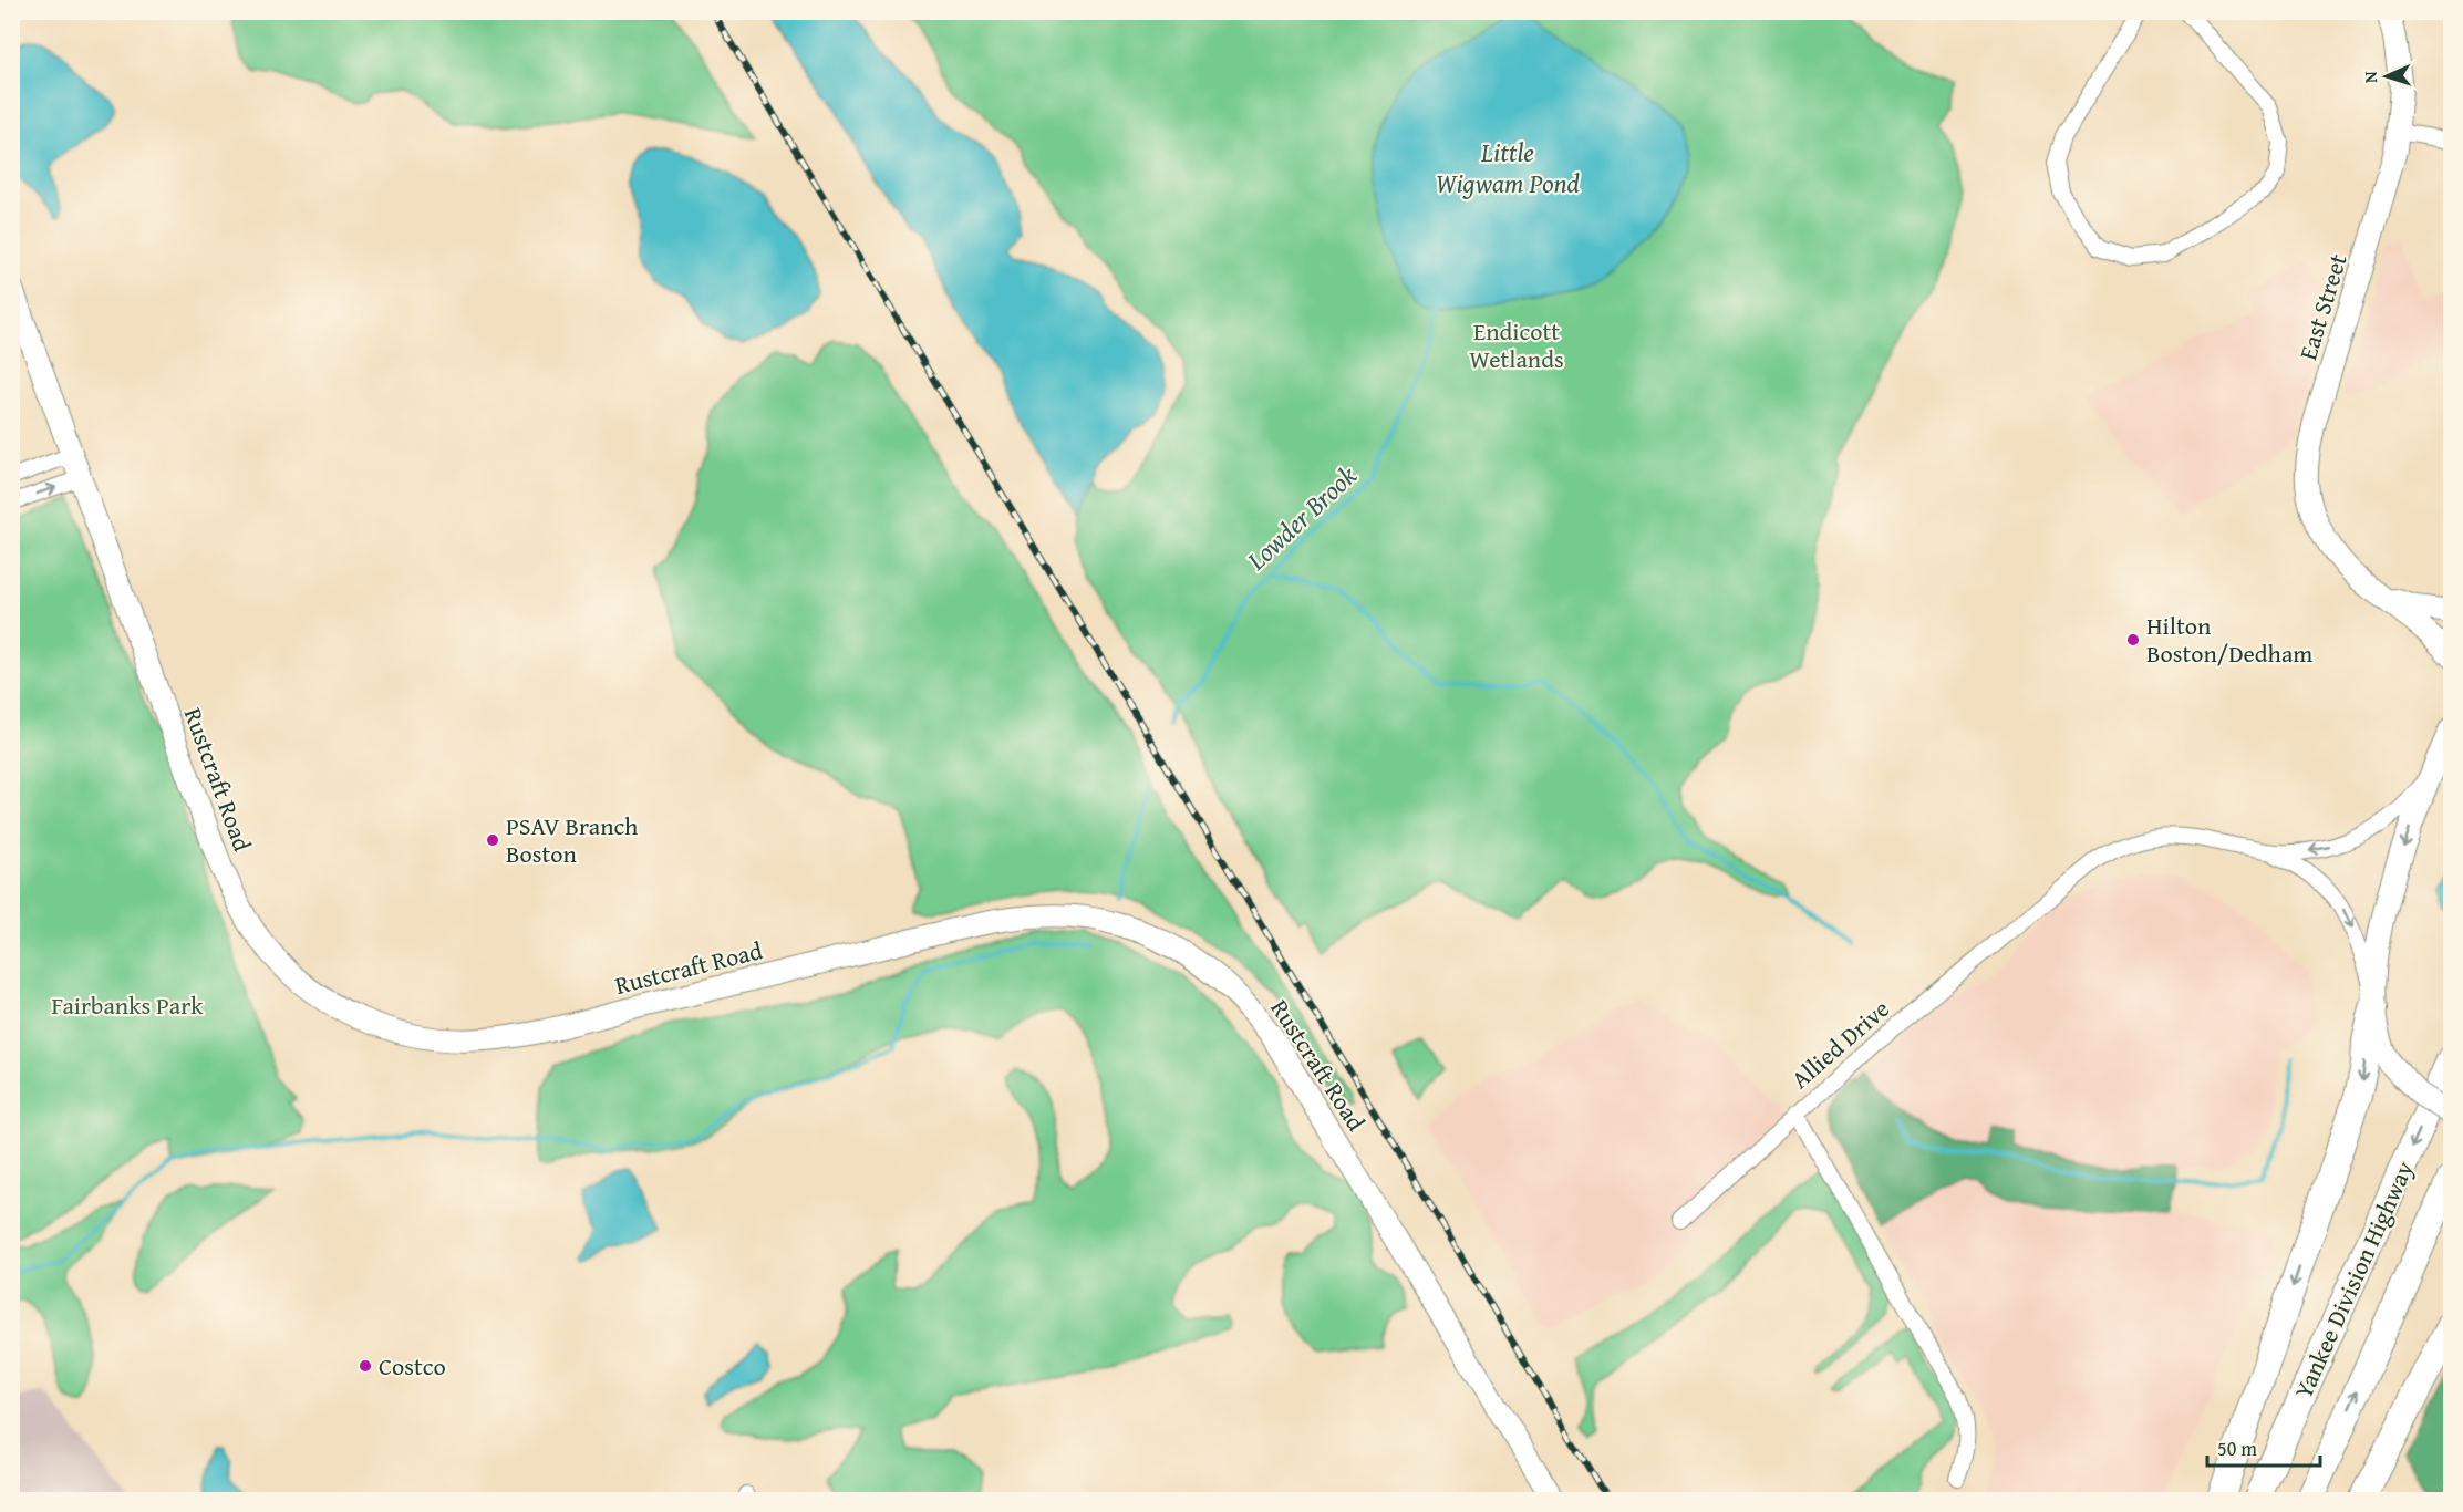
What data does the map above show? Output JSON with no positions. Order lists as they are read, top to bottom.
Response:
{
  "streets": {
    "highway": ["Yankee Division Highway"],
    "main road": ["East Street", "Rustcraft Road"],
    "street": ["Allied Drive"]
  },
  "water": ["Little Wigwam Pond", "Lowder Brook"],
  "parks": ["Endicott Wetlands", "Fairbanks Park"],
  "places": ["Hilton Boston/Dedham", "PSAV Branch Boston", "Costco"],
  "scale_bar": "50 m",
  "north": "left"
}
